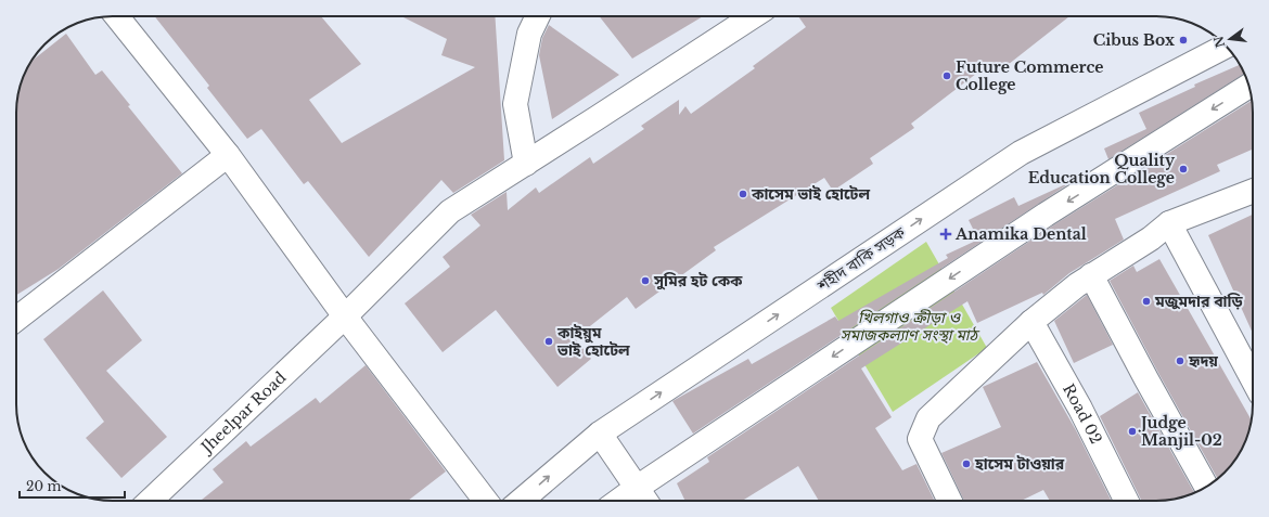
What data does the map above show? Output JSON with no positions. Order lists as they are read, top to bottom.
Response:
{
  "streets": {
    "street": ["শহীদ বাকি সড়ক", "Jheelpar Road", "Road 02"]
  },
  "parks": ["খিলগাও ক্রীড়া ও সমাজকল্যাণ সংস্থা মাঠ"],
  "places": {
    "other": [
      "Cibus Box",
      "Future Commerce College",
      "Quality Education College",
      "কাসেম ভাই হোটেল",
      "সুমির হট কেক",
      "মজুমদার বাড়ি",
      "কাইয়ুম ভাই হোটেল",
      "হৃদয়",
      "Judge Manjil-02",
      "হাসেম টাওয়ার"
    ],
    "health": ["Anamika Dental"]
  },
  "scale_bar": "20 m",
  "north": "left"
}
